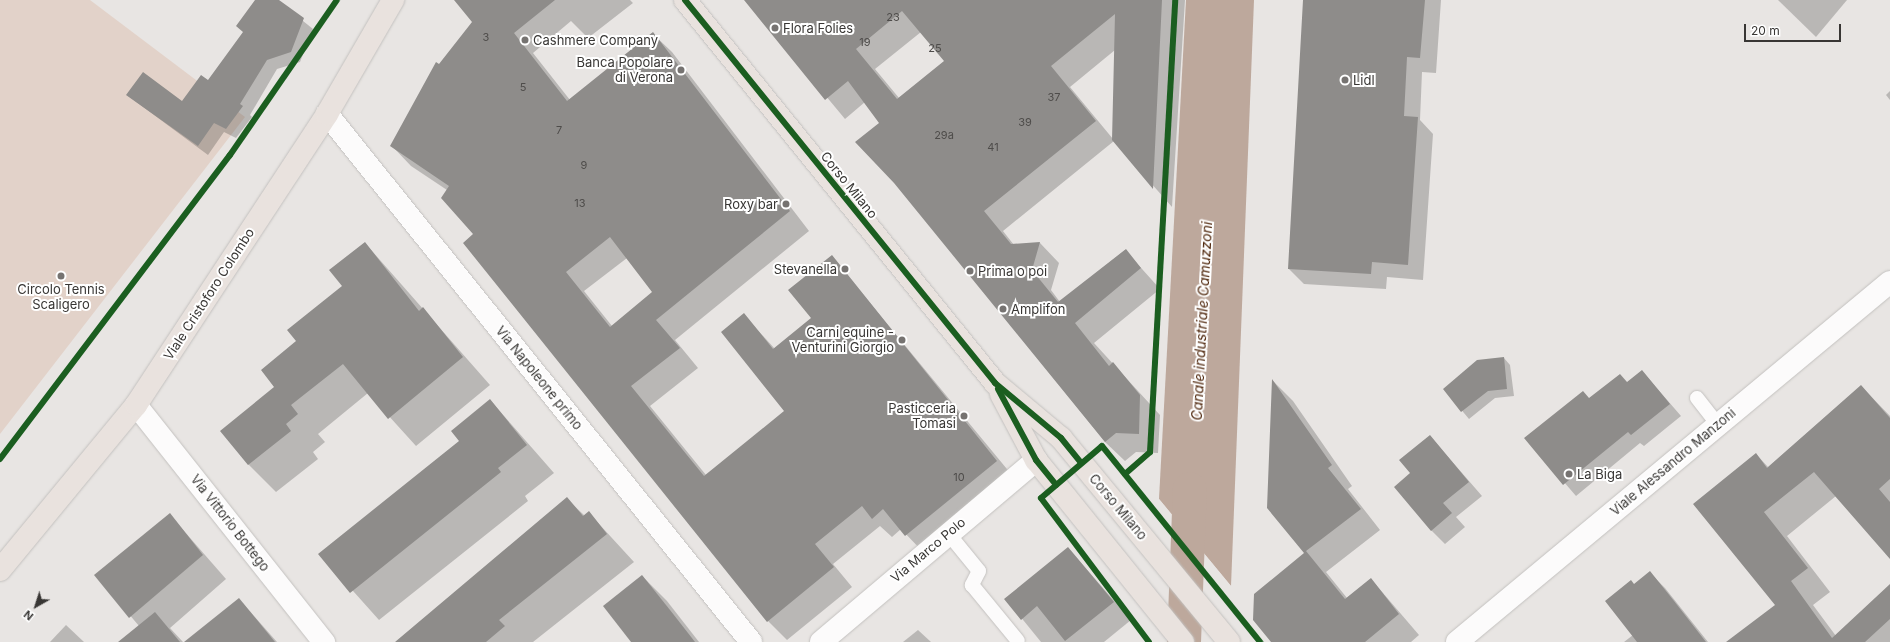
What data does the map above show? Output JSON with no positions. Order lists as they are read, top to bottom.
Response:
{
  "streets": {
    "main road": ["Corso Milano", "Viale Cristoforo Colombo"],
    "street": [
      "Via Napoleone primo",
      "Viale Alessandro Manzoni",
      "Via Vittorio Bottego",
      "Via Marco Polo"
    ]
  },
  "crossings": [
    ["Corso Milano", "Via Marco Polo"],
    ["Viale Cristoforo Colombo", "Via Napoleone primo"],
    ["Viale Cristoforo Colombo", "Via Vittorio Bottego"]
  ],
  "water": ["Canale industriale Camuzzoni"],
  "places": [
    "Flora Folies",
    "Cashmere Company",
    "Banca Popolare di Verona",
    "Lidl",
    "Roxy bar",
    "Stevanella",
    "Prima o poi",
    "Circolo Tennis Scaligero",
    "Amplifon",
    "Carni equine - Venturini Giorgio",
    "Pasticceria Tomasi",
    "La Biga"
  ],
  "house_numbers": [
    "23",
    "3",
    "19",
    "25",
    "5",
    "37",
    "39",
    "7",
    "29a",
    "41",
    "9",
    "13",
    "10"
  ],
  "scale_bar": "20 m",
  "north": "bottom left"
}
